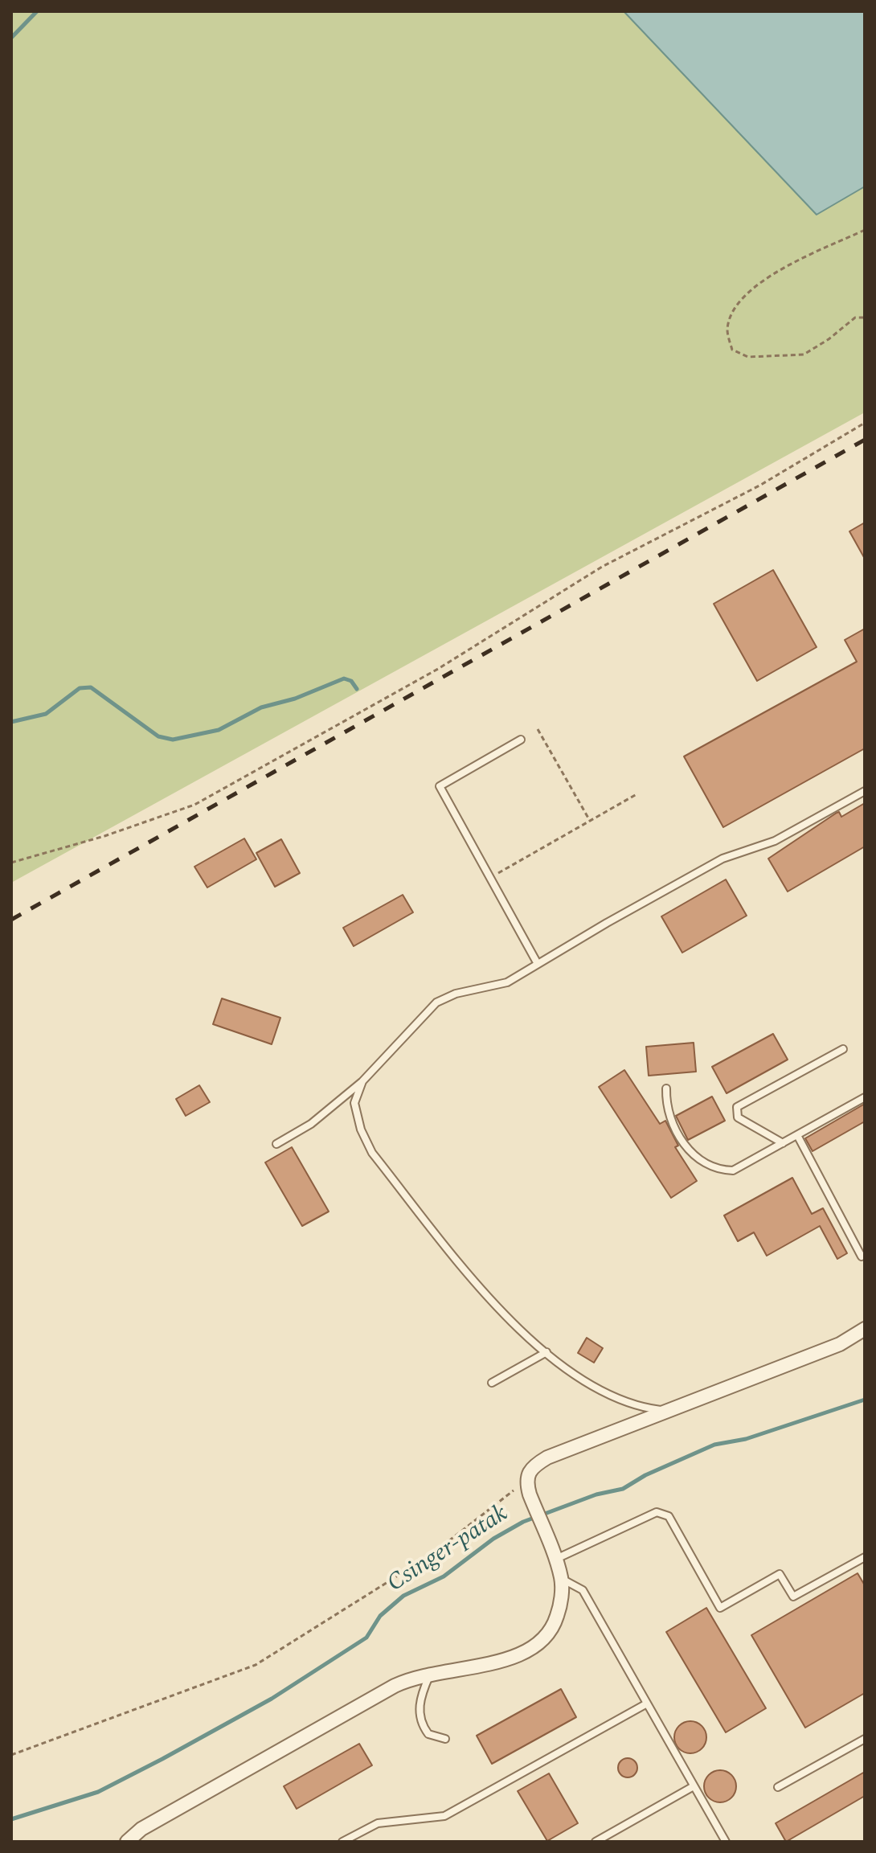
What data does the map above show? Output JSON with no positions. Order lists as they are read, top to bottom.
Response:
{
  "water": ["Csinger-patak"]
}
